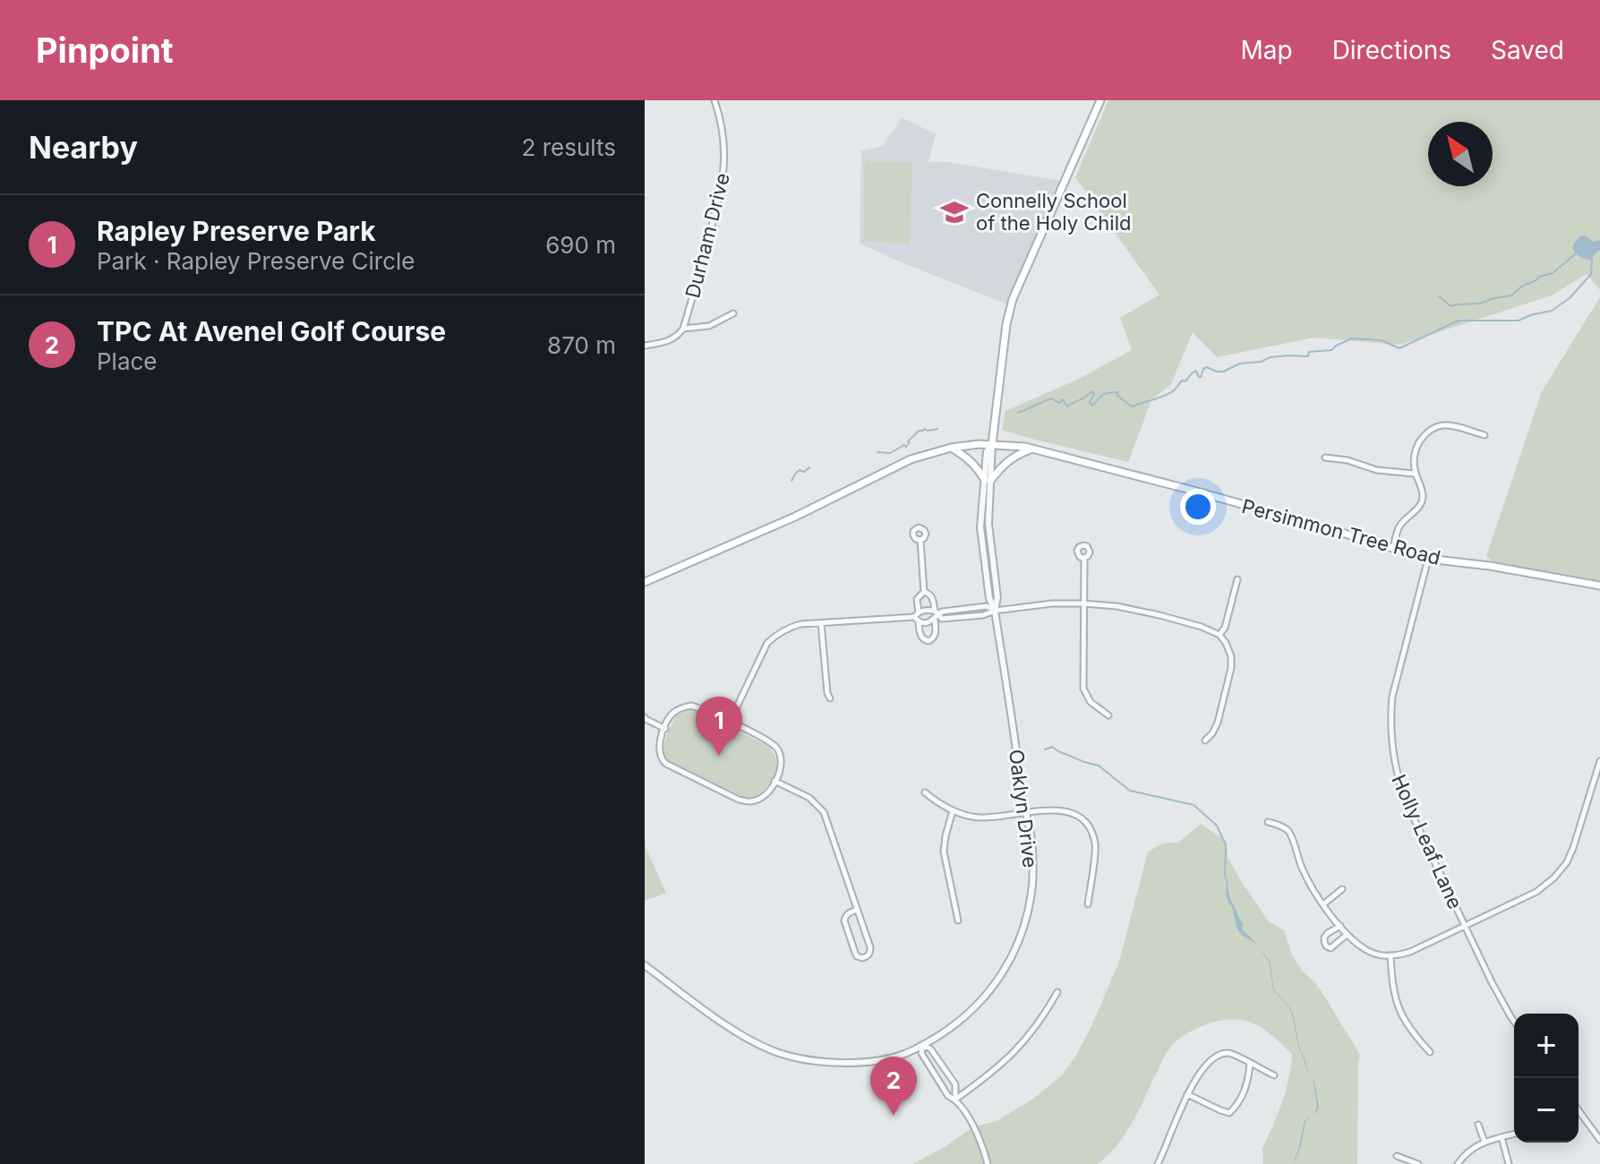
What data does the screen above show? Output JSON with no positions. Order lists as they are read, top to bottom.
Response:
{
  "streets": {
    "main road": ["Persimmon Tree Road"],
    "street": ["Durham Drive", "Oaklyn Drive", "Holly Leaf Lane"]
  },
  "crossings": [
    ["Persimmon Tree Road", "Oaklyn Drive"],
    ["Persimmon Tree Road", "Holly Leaf Lane"]
  ],
  "places": {
    "school or university": ["Connelly School of the Holy Child"]
  },
  "north": "top left",
  "page": {
    "header": "Pinpoint",
    "nav": ["Map", "Directions", "Saved"],
    "heading": ["Nearby", "2 results"],
    "list": [
      {
        "mark": "1",
        "name": "Rapley Preserve Park",
        "note": "Park · Rapley Preserve Circle",
        "value": "690 m"
      },
      {
        "mark": "2",
        "name": "TPC At Avenel Golf Course",
        "note": "Place",
        "value": "870 m"
      }
    ],
    "pins": ["1", "2"],
    "map_buttons": ["+", "−"]
  }
}
